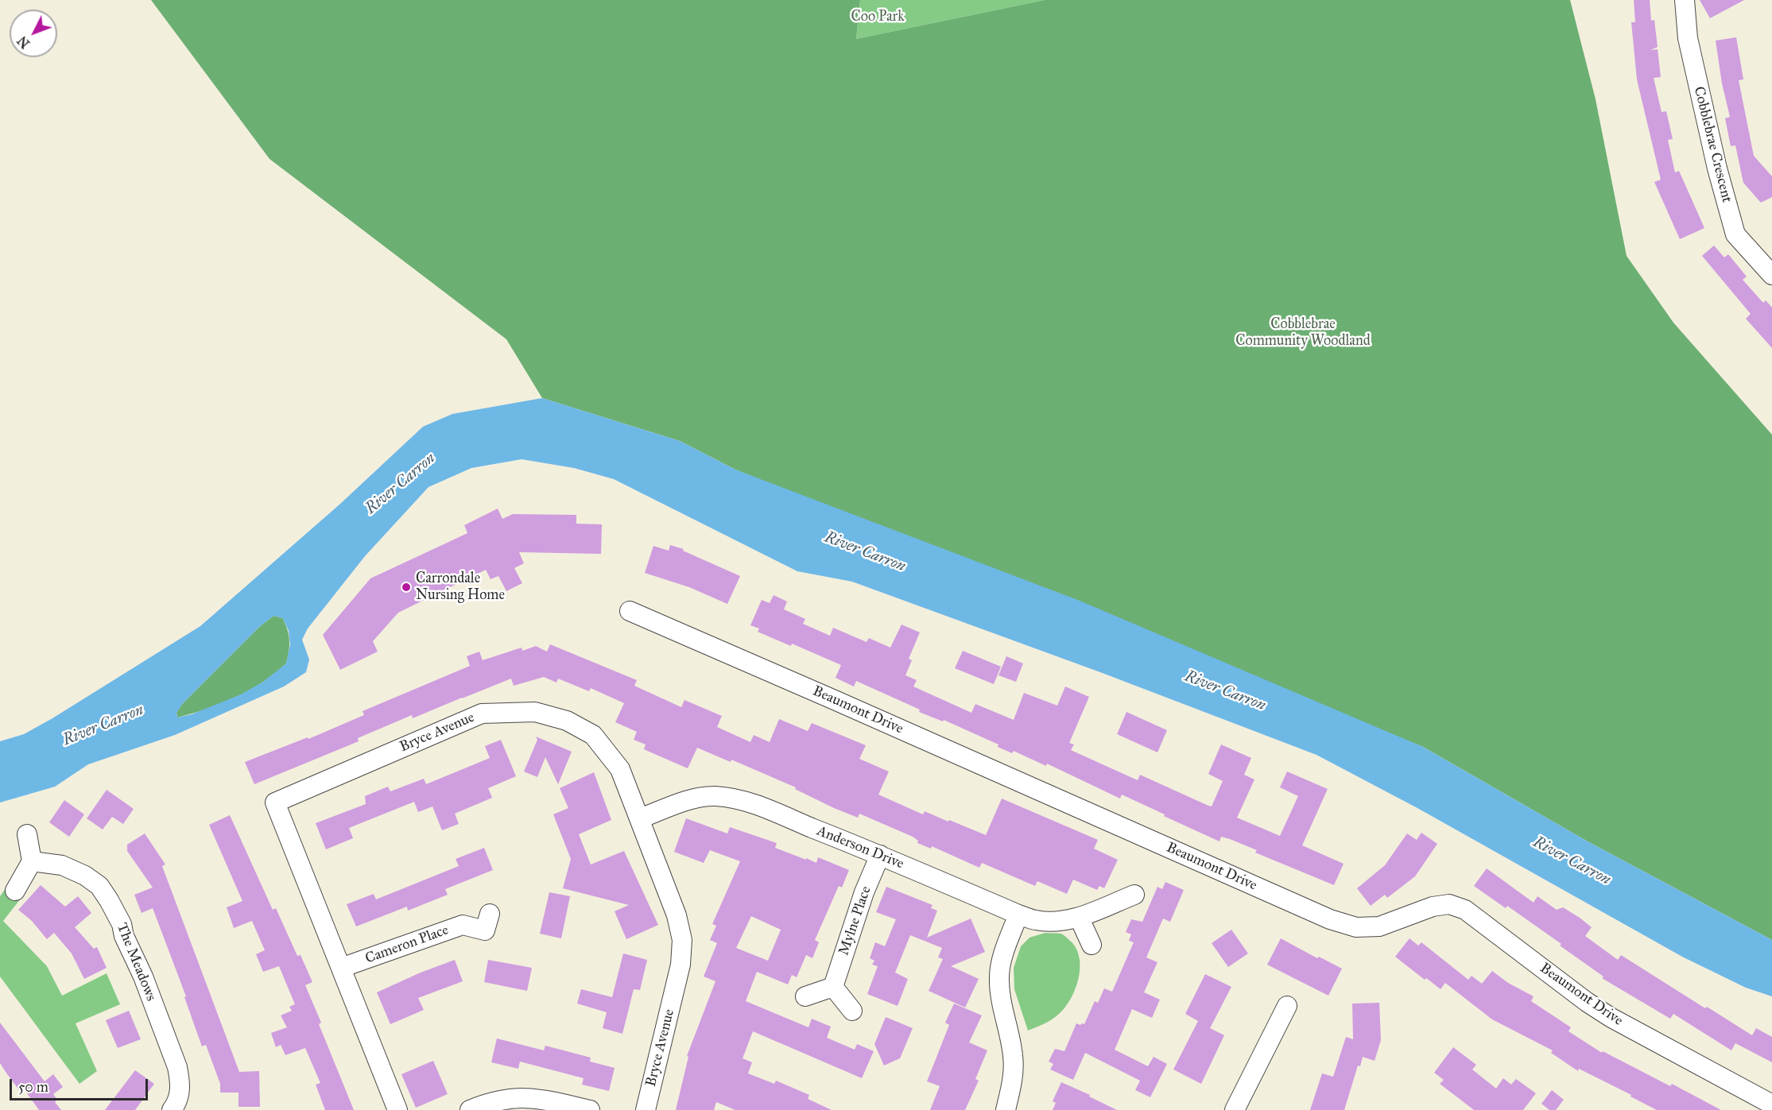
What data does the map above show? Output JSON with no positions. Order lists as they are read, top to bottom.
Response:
{
  "streets": {
    "street": [
      "Cobblebrae Crescent",
      "Beaumont Drive",
      "Bryce Avenue",
      "Anderson Drive",
      "Mylne Place",
      "Cameron Place",
      "The Meadows"
    ]
  },
  "crossings": [
    ["Bryce Avenue", "Anderson Drive"],
    ["Bryce Avenue", "Cameron Place"],
    ["Anderson Drive", "Mylne Place"]
  ],
  "water": ["River Carron"],
  "parks": ["Coo Park", "Cobblebrae Community Woodland"],
  "places": ["Carrondale Nursing Home"],
  "scale_bar": "50 m",
  "north": "bottom left"
}
